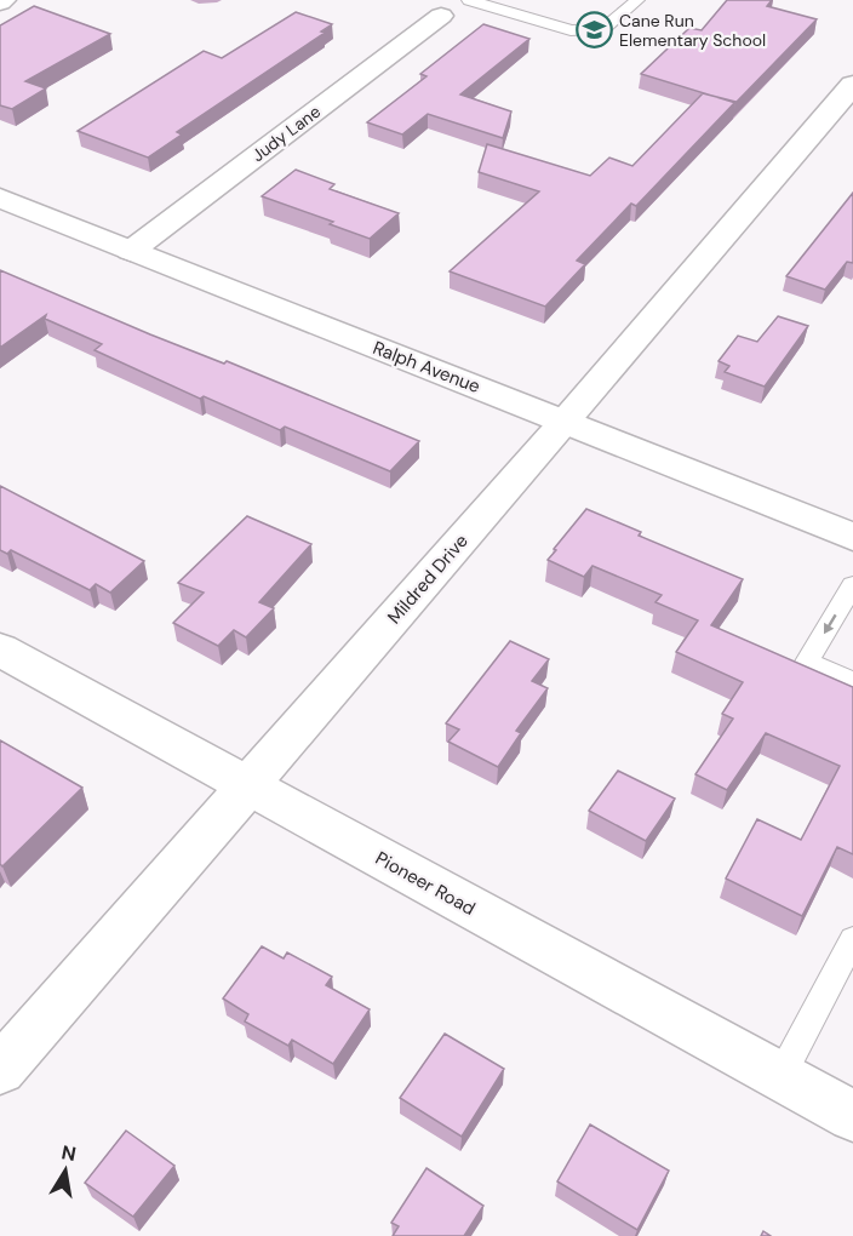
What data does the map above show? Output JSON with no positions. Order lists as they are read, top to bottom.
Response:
{
  "streets": {
    "street": [
      "Judy Lane",
      "Ralph Avenue",
      "Mildred Drive",
      "Pioneer Road"
    ]
  },
  "crossings": [
    ["Judy Lane", "Ralph Avenue"],
    ["Ralph Avenue", "Mildred Drive"],
    ["Mildred Drive", "Pioneer Road"]
  ],
  "places": {
    "school or university": ["Cane Run Elementary School"]
  },
  "north": "top"
}
